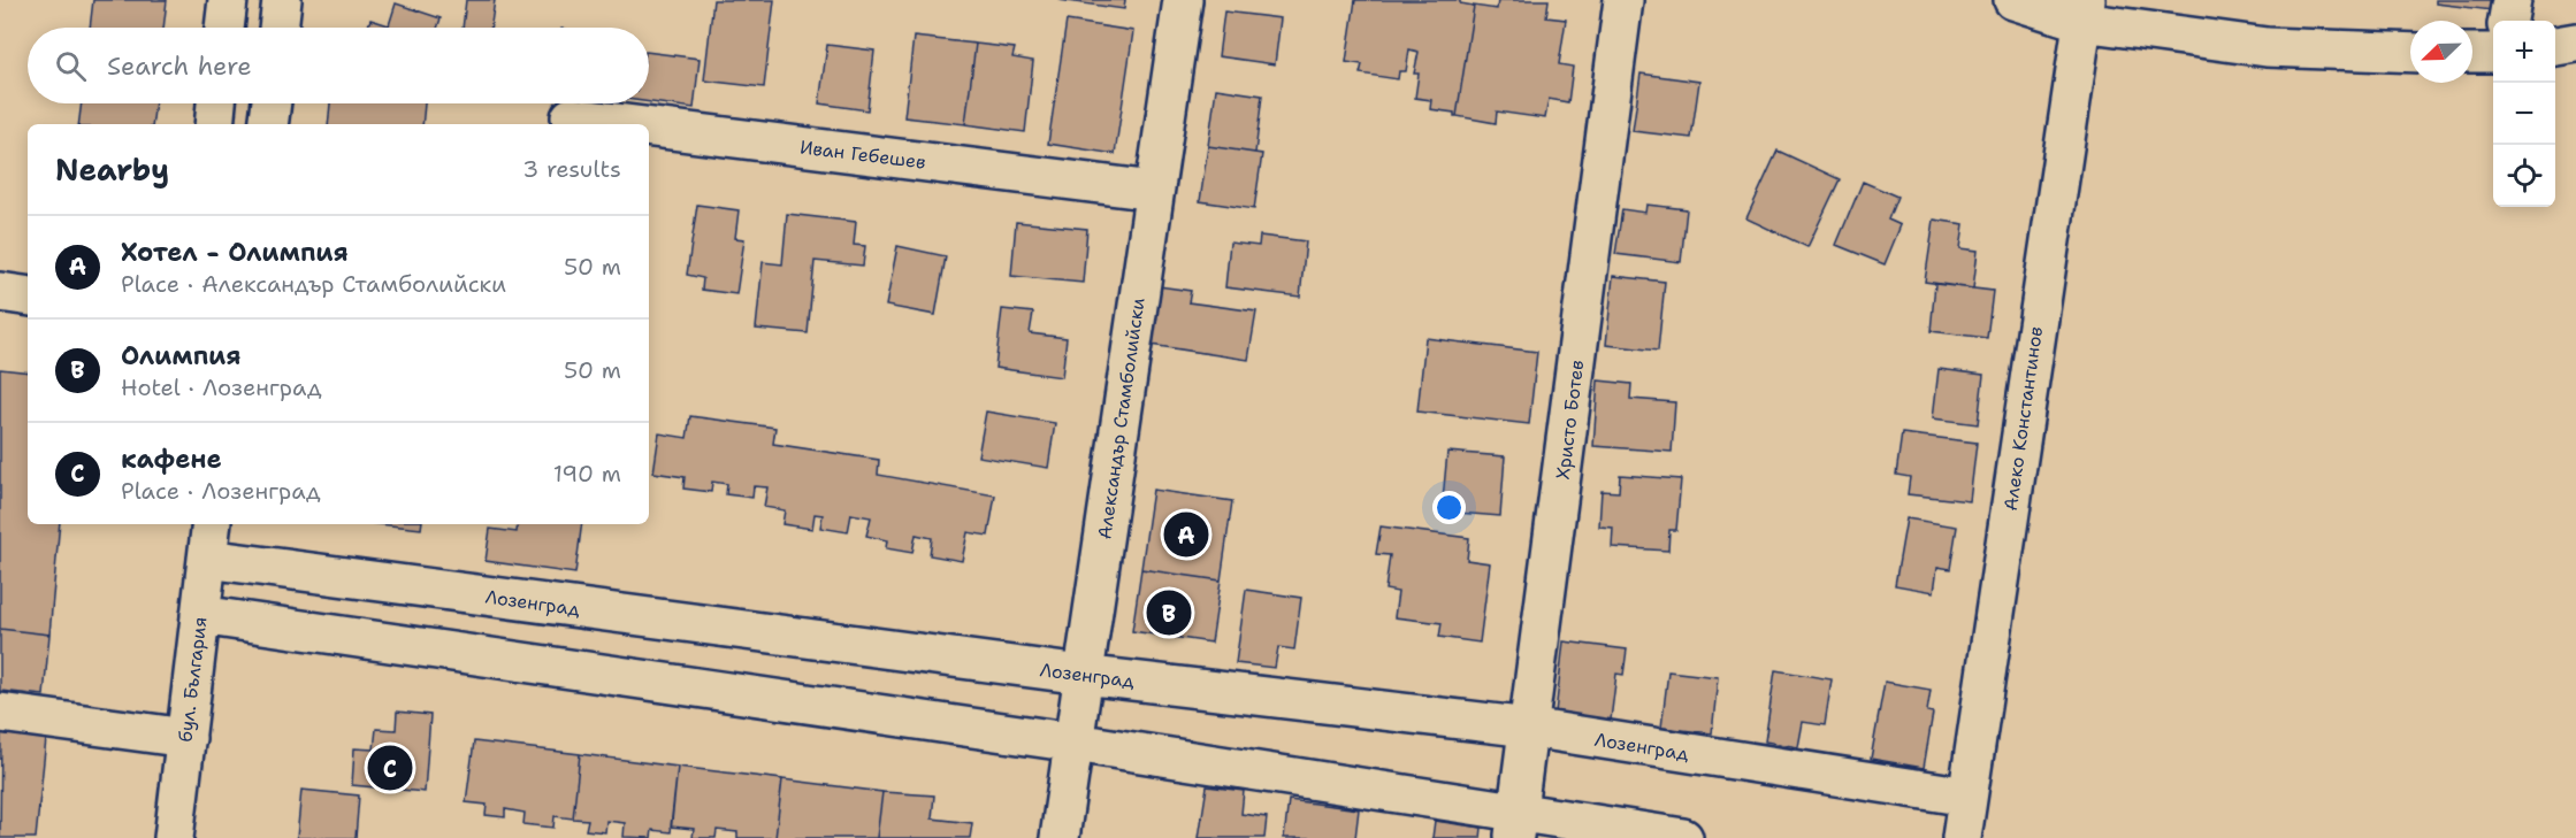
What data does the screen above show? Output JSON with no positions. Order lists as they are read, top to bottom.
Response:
{
  "streets": {
    "street": [
      "Иван Гебешев",
      "Александър Стамболийски",
      "Алеко Константинов",
      "Христо Ботев",
      "Лозенград",
      "бул. България"
    ]
  },
  "crossings": [
    ["Иван Гебешев", "Александър Стамболийски"],
    ["Александър Стамболийски", "Лозенград"],
    ["Алеко Константинов", "Лозенград"],
    ["Христо Ботев", "Лозенград"],
    ["Лозенград", "бул. България"]
  ],
  "north": "bottom left",
  "page": {
    "map_buttons": ["+", "−"],
    "search": "Search here",
    "heading": ["Nearby", "3 results"],
    "list": [
      {
        "mark": "A",
        "name": "Хотел - Олимпия",
        "note": "Place · Александър Стамболийски",
        "value": "50 m"
      },
      {
        "mark": "B",
        "name": "Олимпия",
        "note": "Hotel · Лозенград",
        "value": "50 m"
      },
      {
        "mark": "C",
        "name": "кафене",
        "note": "Place · Лозенград",
        "value": "190 m"
      }
    ],
    "pins": ["A", "B", "C"]
  }
}
